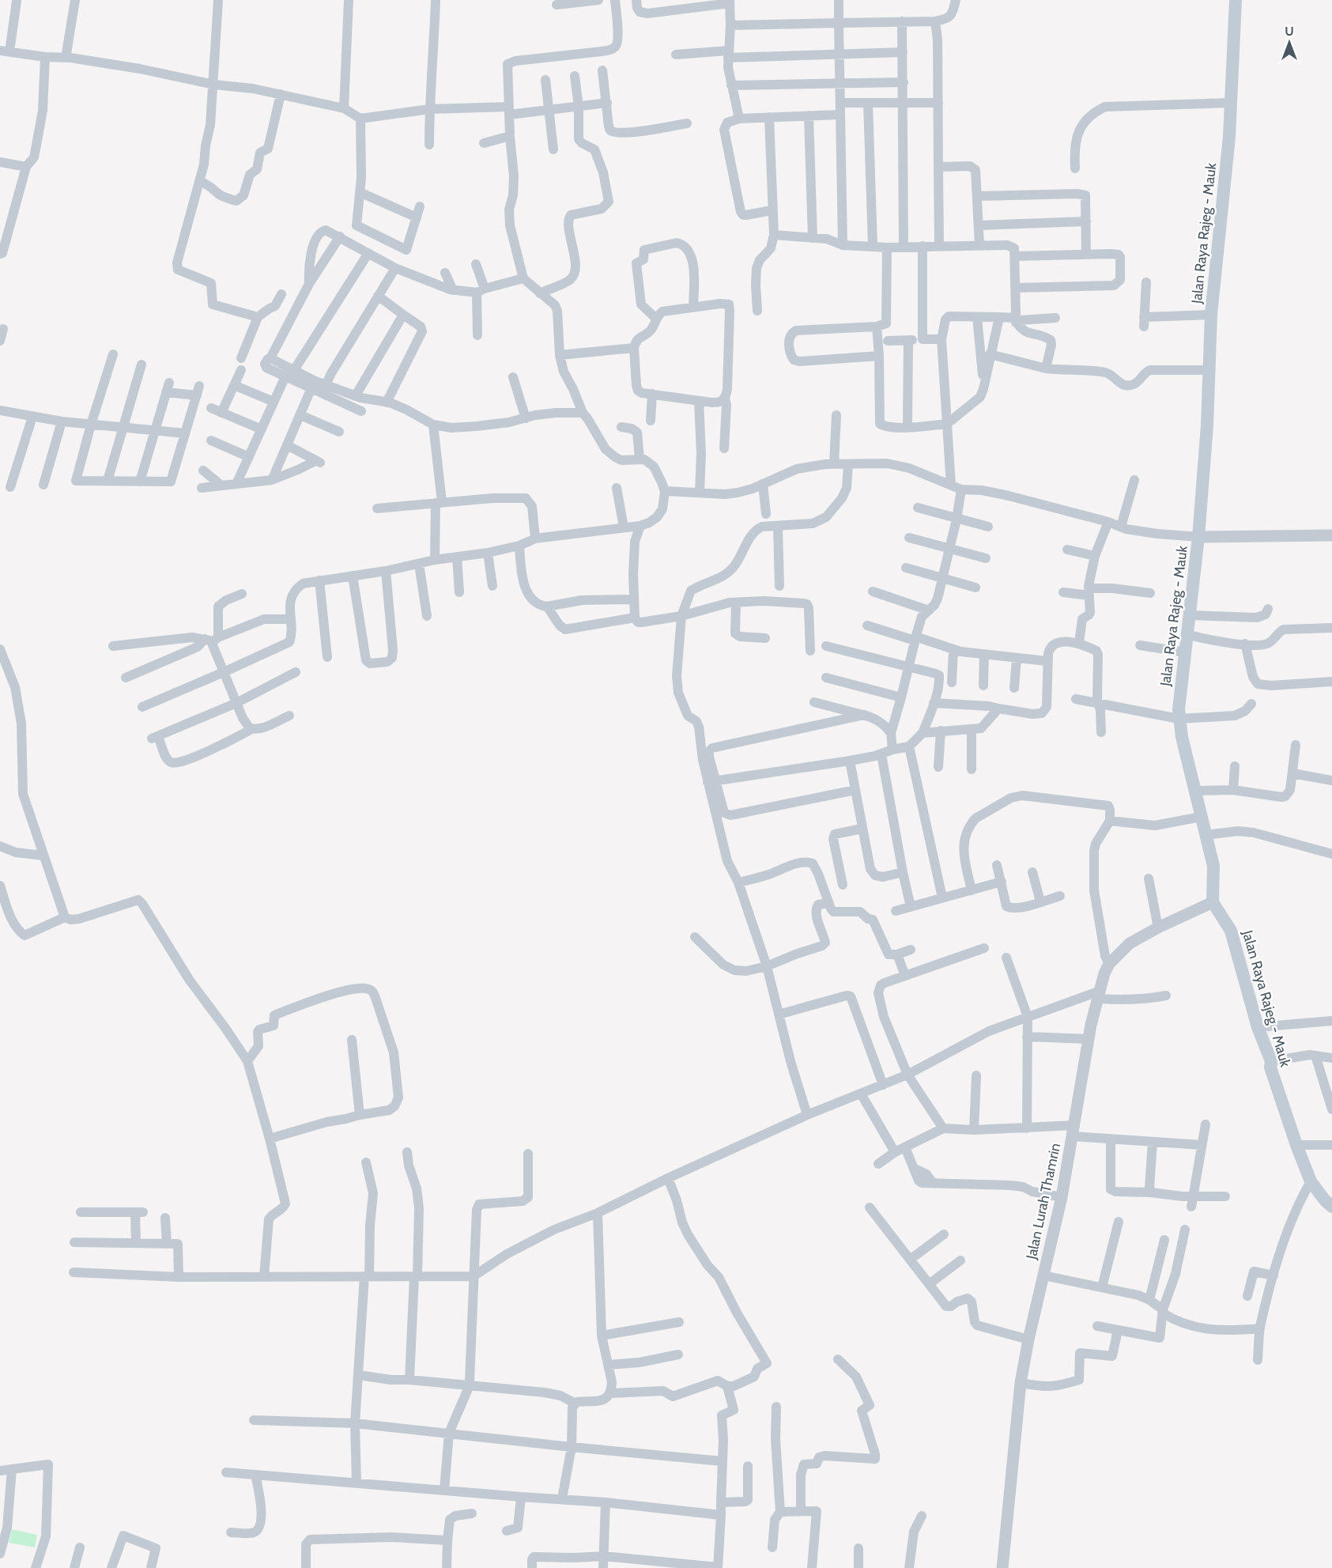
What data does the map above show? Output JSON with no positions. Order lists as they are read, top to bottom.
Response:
{
  "streets": {
    "main road": ["Jalan Raya Rajeg - Mauk"],
    "street": ["Jalan Lurah Thamrin"]
  },
  "crossings": [
    ["Jalan Raya Rajeg - Mauk", "Jalan Lurah Thamrin"]
  ],
  "north": "top"
}
